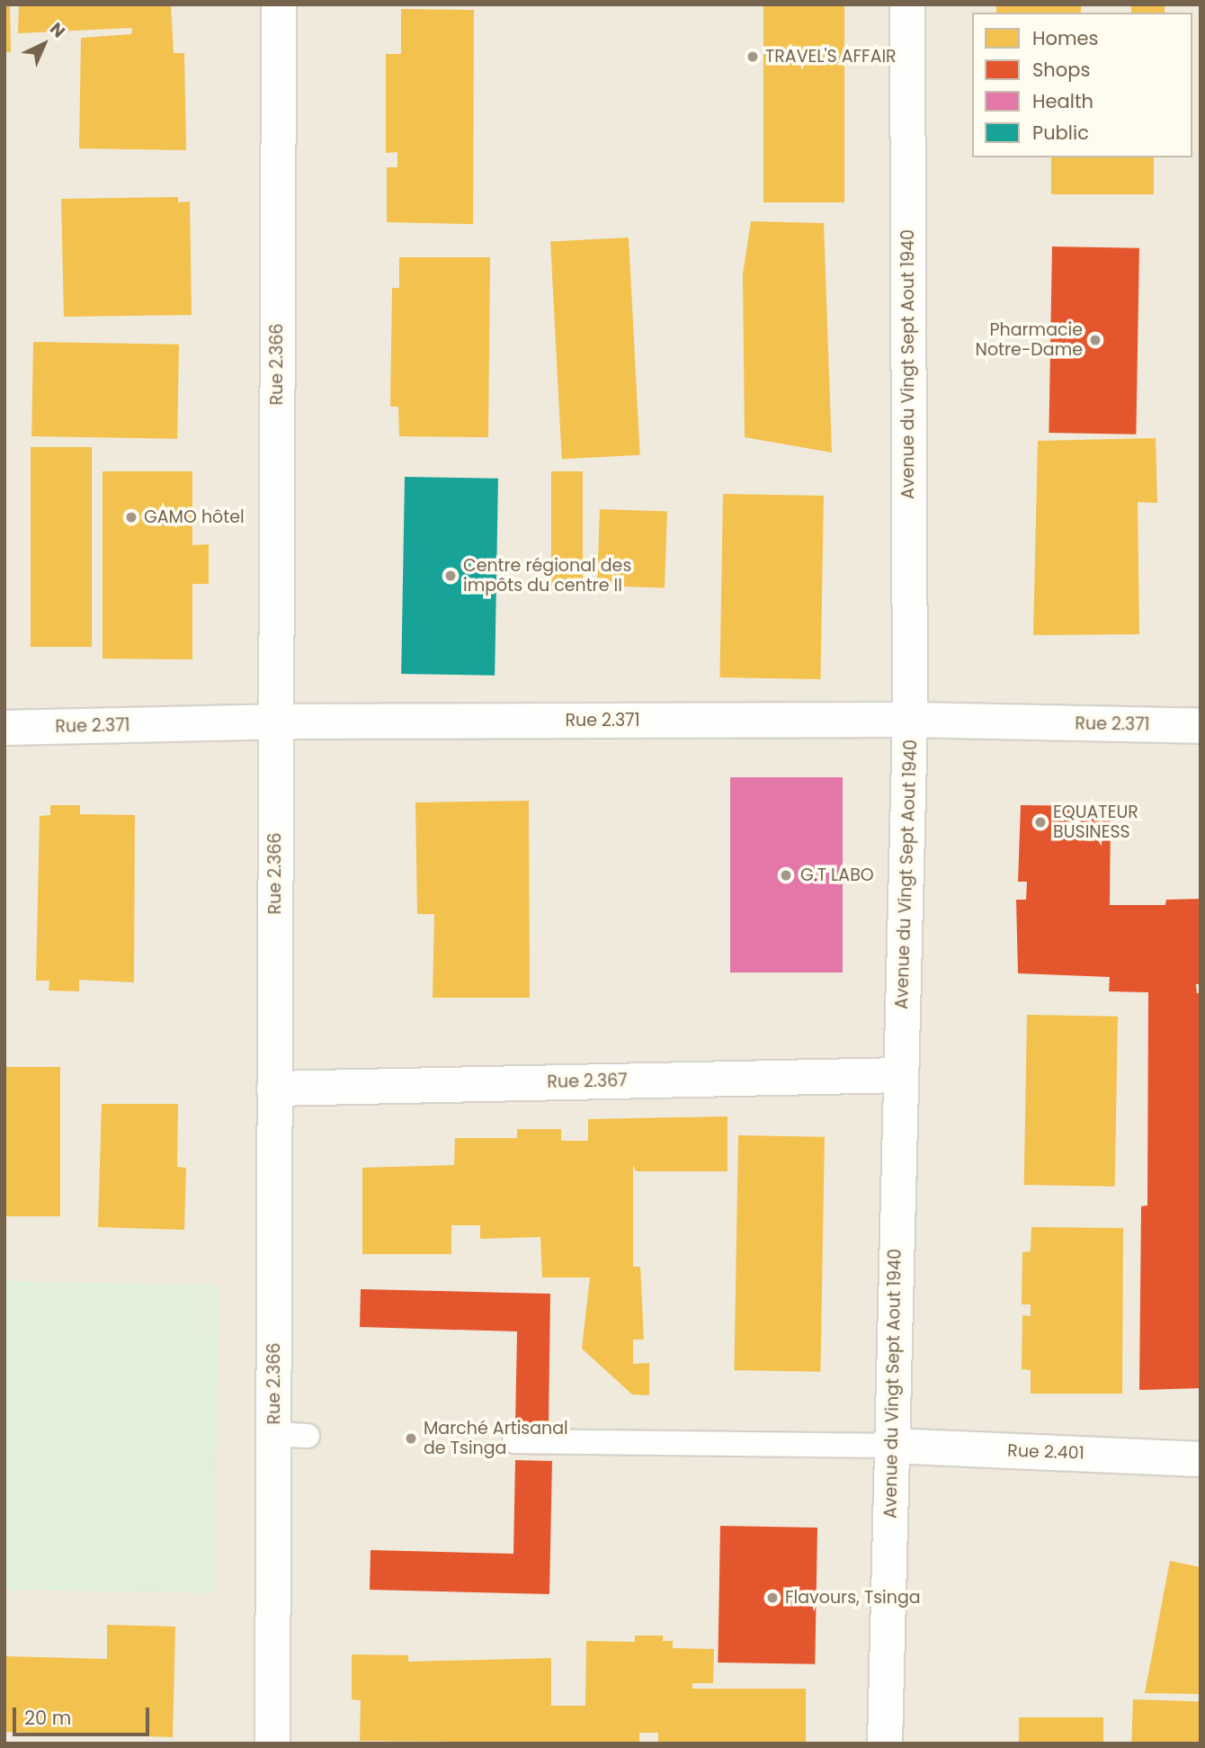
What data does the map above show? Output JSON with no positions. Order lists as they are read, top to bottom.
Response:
{
  "streets": {
    "street": [
      "Rue 2.366",
      "Avenue du Vingt Sept Aout 1940",
      "Rue 2.371",
      "Rue 2.367",
      "Rue 2.401"
    ]
  },
  "crossings": [
    ["Rue 2.366", "Rue 2.371"],
    ["Rue 2.366", "Rue 2.367"],
    ["Avenue du Vingt Sept Aout 1940", "Rue 2.371"],
    ["Avenue du Vingt Sept Aout 1940", "Rue 2.367"],
    ["Avenue du Vingt Sept Aout 1940", "Rue 2.401"]
  ],
  "places": [
    "TRAVEL'S AFFAIR",
    "Pharmacie Notre-Dame",
    "GAMO hôtel",
    "Centre régional des impôts du centre II",
    "EQUATEUR BUSINESS",
    "G.T LABO",
    "Marché Artisanal de Tsinga",
    "Flavours, Tsinga"
  ],
  "legend": [
    "Homes",
    "Shops",
    "Health",
    "Public"
  ],
  "scale_bar": "20 m",
  "north": "top right"
}
